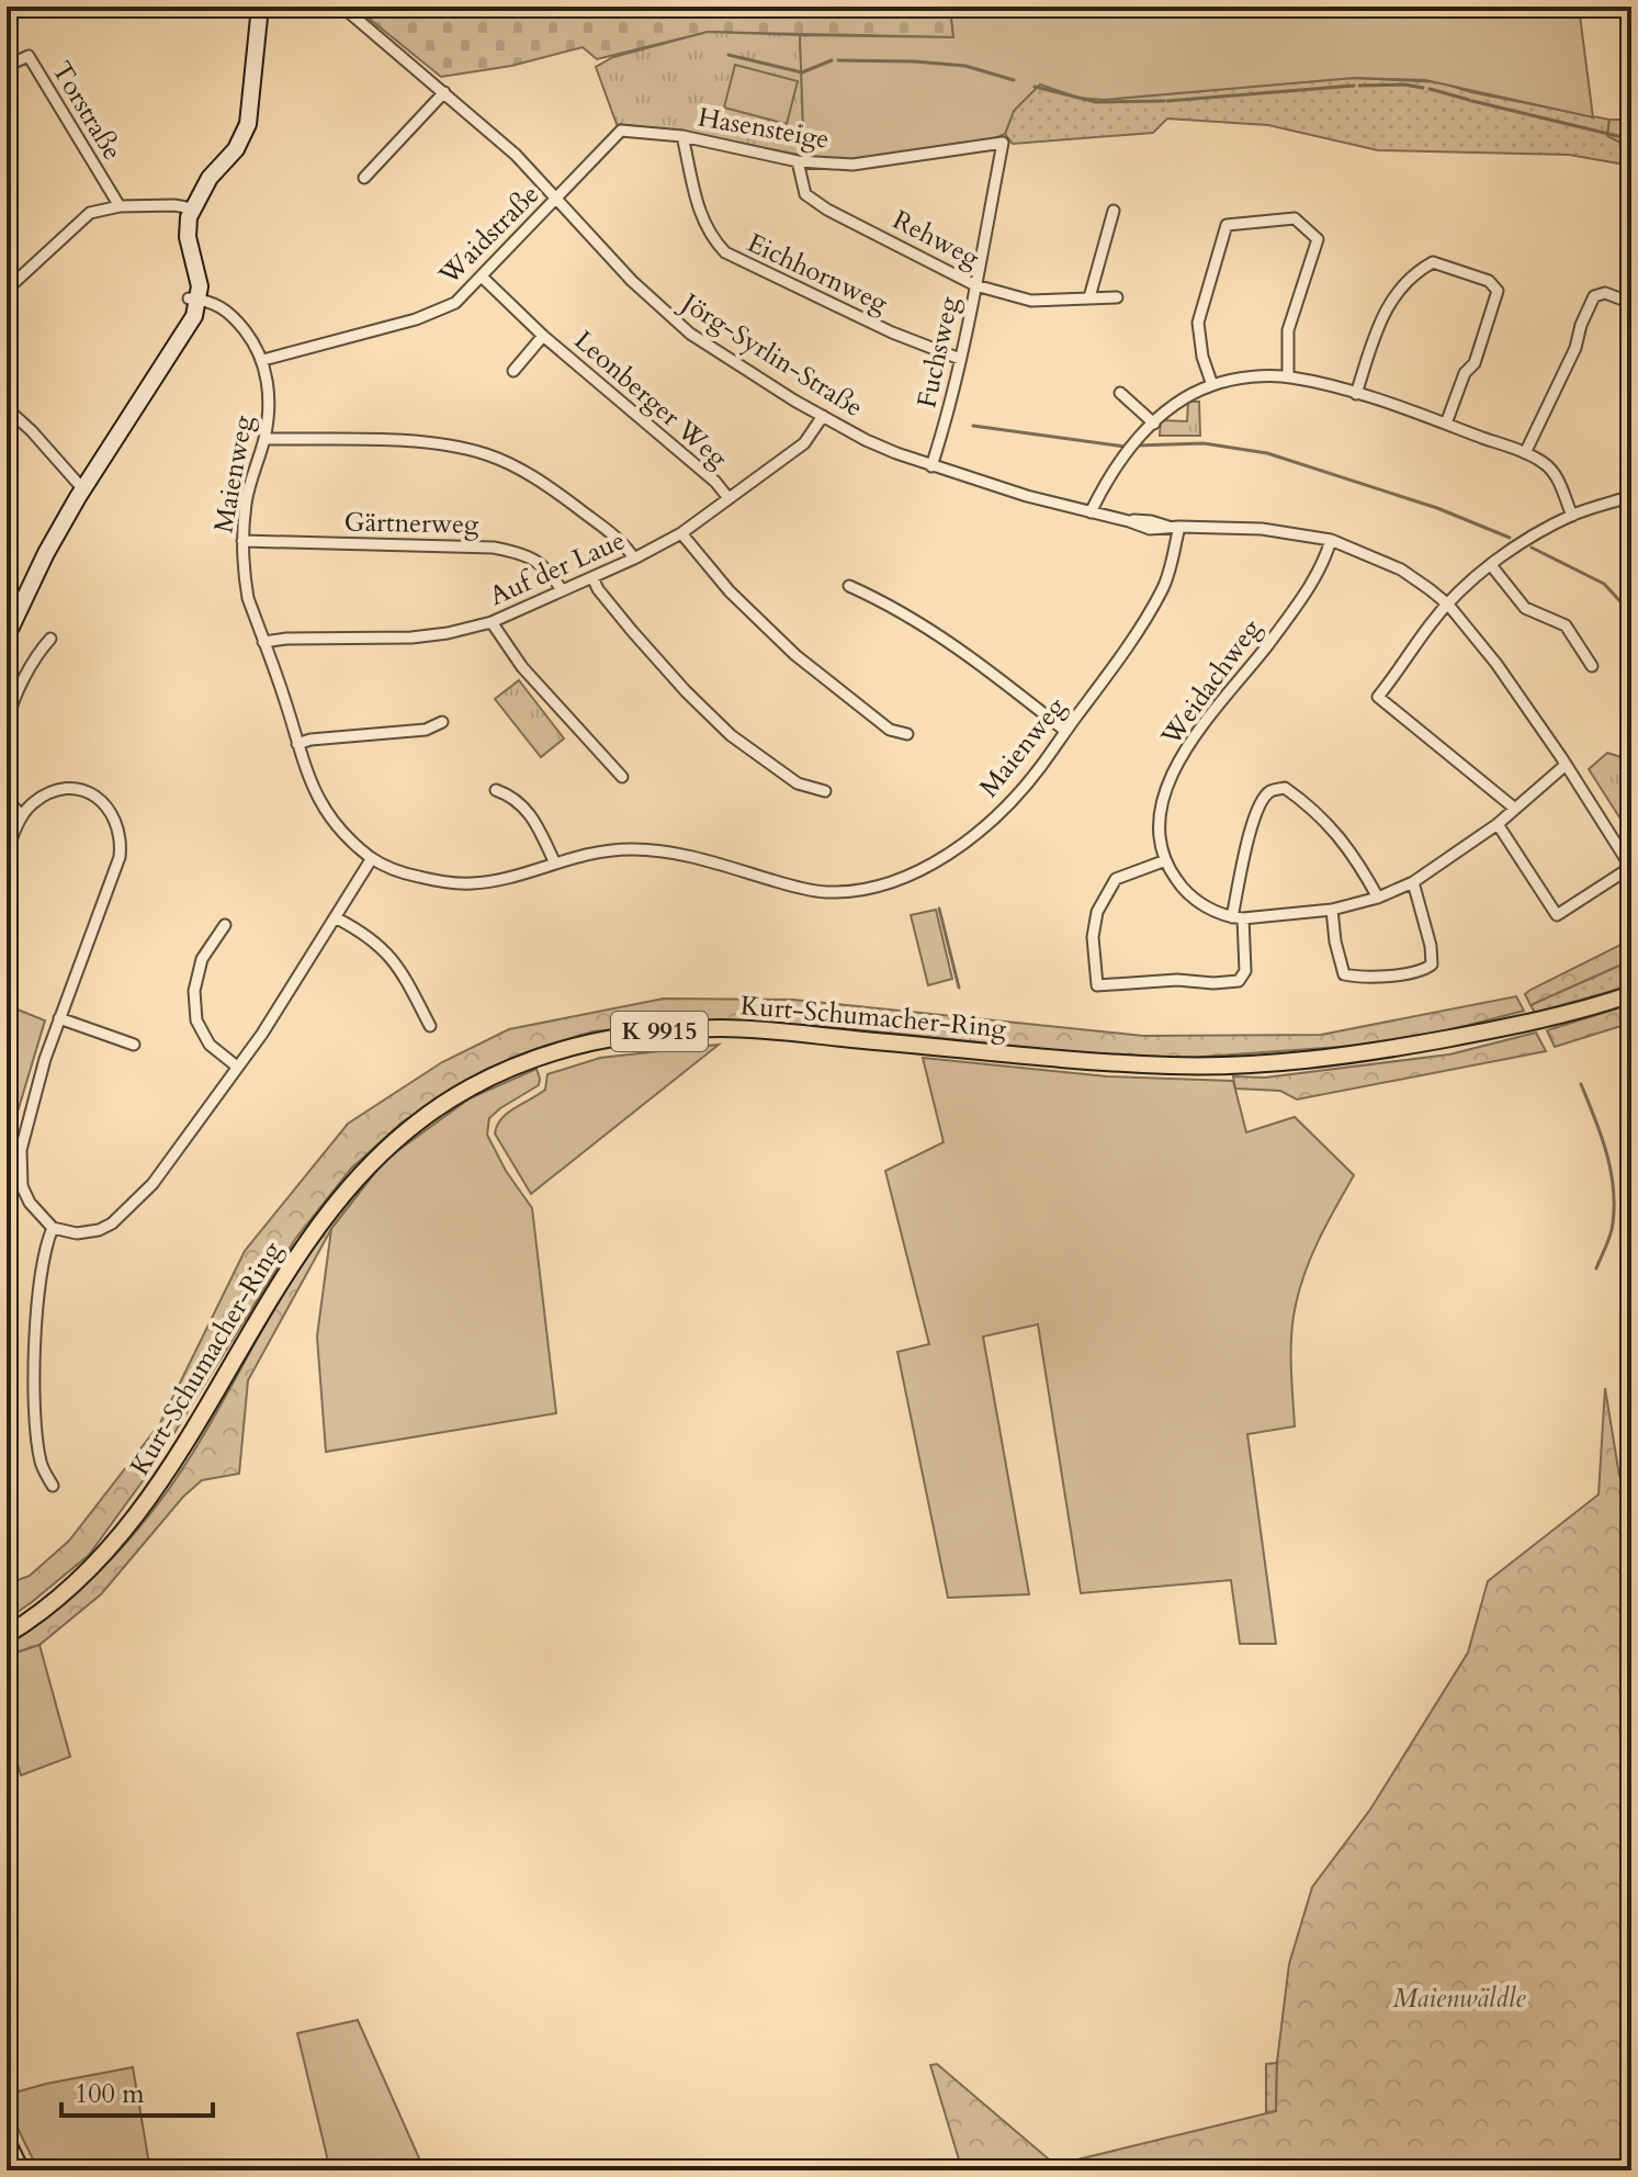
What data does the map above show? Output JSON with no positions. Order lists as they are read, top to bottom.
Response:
{
  "streets": {
    "main road": ["Kurt-Schumacher-Ring", "K 9915"],
    "street": [
      "Torstraße",
      "Hasensteige",
      "Waidstraße",
      "Rehweg",
      "Eichhornweg",
      "Fuchsweg",
      "Jörg-Syrlin-Straße",
      "Leonberger Weg",
      "Maienweg",
      "Gärtnerweg",
      "Auf der Laue",
      "Weidachweg"
    ]
  },
  "crossings": [
    ["Hasensteige", "Waidstraße"],
    ["Hasensteige", "Rehweg"],
    ["Hasensteige", "Eichhornweg"],
    ["Hasensteige", "Fuchsweg"],
    ["Waidstraße", "Jörg-Syrlin-Straße"],
    ["Waidstraße", "Leonberger Weg"],
    ["Waidstraße", "Maienweg"],
    ["Rehweg", "Fuchsweg"],
    ["Eichhornweg", "Fuchsweg"],
    ["Fuchsweg", "Jörg-Syrlin-Straße"],
    ["Jörg-Syrlin-Straße", "Maienweg"],
    ["Jörg-Syrlin-Straße", "Auf der Laue"],
    ["Jörg-Syrlin-Straße", "Weidachweg"],
    ["Leonberger Weg", "Auf der Laue"],
    ["Maienweg", "Gärtnerweg"],
    ["Maienweg", "Auf der Laue"],
    ["Gärtnerweg", "Auf der Laue"]
  ],
  "parks": ["Maienwäldle"],
  "scale_bar": "100 m"
}
